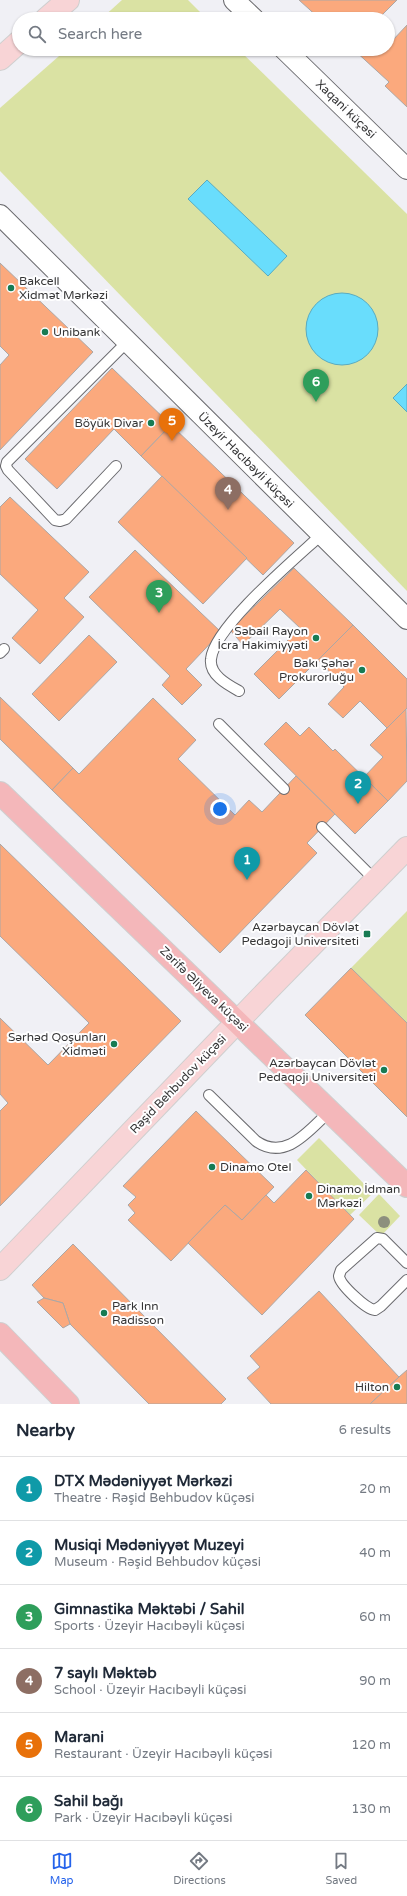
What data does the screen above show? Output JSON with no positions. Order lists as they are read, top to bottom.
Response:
{
  "streets": {
    "highway": ["Zərifə Əliyeva küçəsi"],
    "main road": ["Rəşid Behbudov küçəsi"],
    "street": ["Xaqani küçəsi", "Üzeyir Hacıbəyli küçəsi"]
  },
  "crossings": [
    ["Zərifə Əliyeva küçəsi", "Rəşid Behbudov küçəsi"]
  ],
  "places": {
    "other": [
      "Bakcell Xidmət Mərkəzi",
      "Unibank",
      "Böyük Divar",
      "Səbail Rayon İcra Hakimiyyəti",
      "Bakı Şəhər Prokurorluğu",
      "Sərhəd Qoşunları Xidməti",
      "Azərbaycan Dövlət Pedaqoji Universiteti",
      "Dinamo Otel",
      "Dinamo İdman Mərkəzi",
      "Park Inn Radisson",
      "Hilton"
    ],
    "transit": ["Azərbaycan Dövlət Pedagoji Universiteti"]
  },
  "page": {
    "search": "Search here",
    "pins": [
      "6",
      "5",
      "4",
      "3",
      "2",
      "1"
    ],
    "heading": ["Nearby", "6 results"],
    "list": [
      {
        "mark": "1",
        "name": "DTX Mədəniyyət Mərkəzi",
        "note": "Theatre · Rəşid Behbudov küçəsi",
        "value": "20 m"
      },
      {
        "mark": "2",
        "name": "Musiqi Mədəniyyət Muzeyi",
        "note": "Museum · Rəşid Behbudov küçəsi",
        "value": "40 m"
      },
      {
        "mark": "3",
        "name": "Gimnastika Məktəbi / Sahil",
        "note": "Sports · Üzeyir Hacıbəyli küçəsi",
        "value": "60 m"
      },
      {
        "mark": "4",
        "name": "7 saylı Məktəb",
        "note": "School · Üzeyir Hacıbəyli küçəsi",
        "value": "90 m"
      },
      {
        "mark": "5",
        "name": "Marani",
        "note": "Restaurant · Üzeyir Hacıbəyli küçəsi",
        "value": "120 m"
      },
      {
        "mark": "6",
        "name": "Sahil bağı",
        "note": "Park · Üzeyir Hacıbəyli küçəsi",
        "value": "130 m"
      }
    ],
    "nav": ["Map", "Directions", "Saved"]
  }
}
